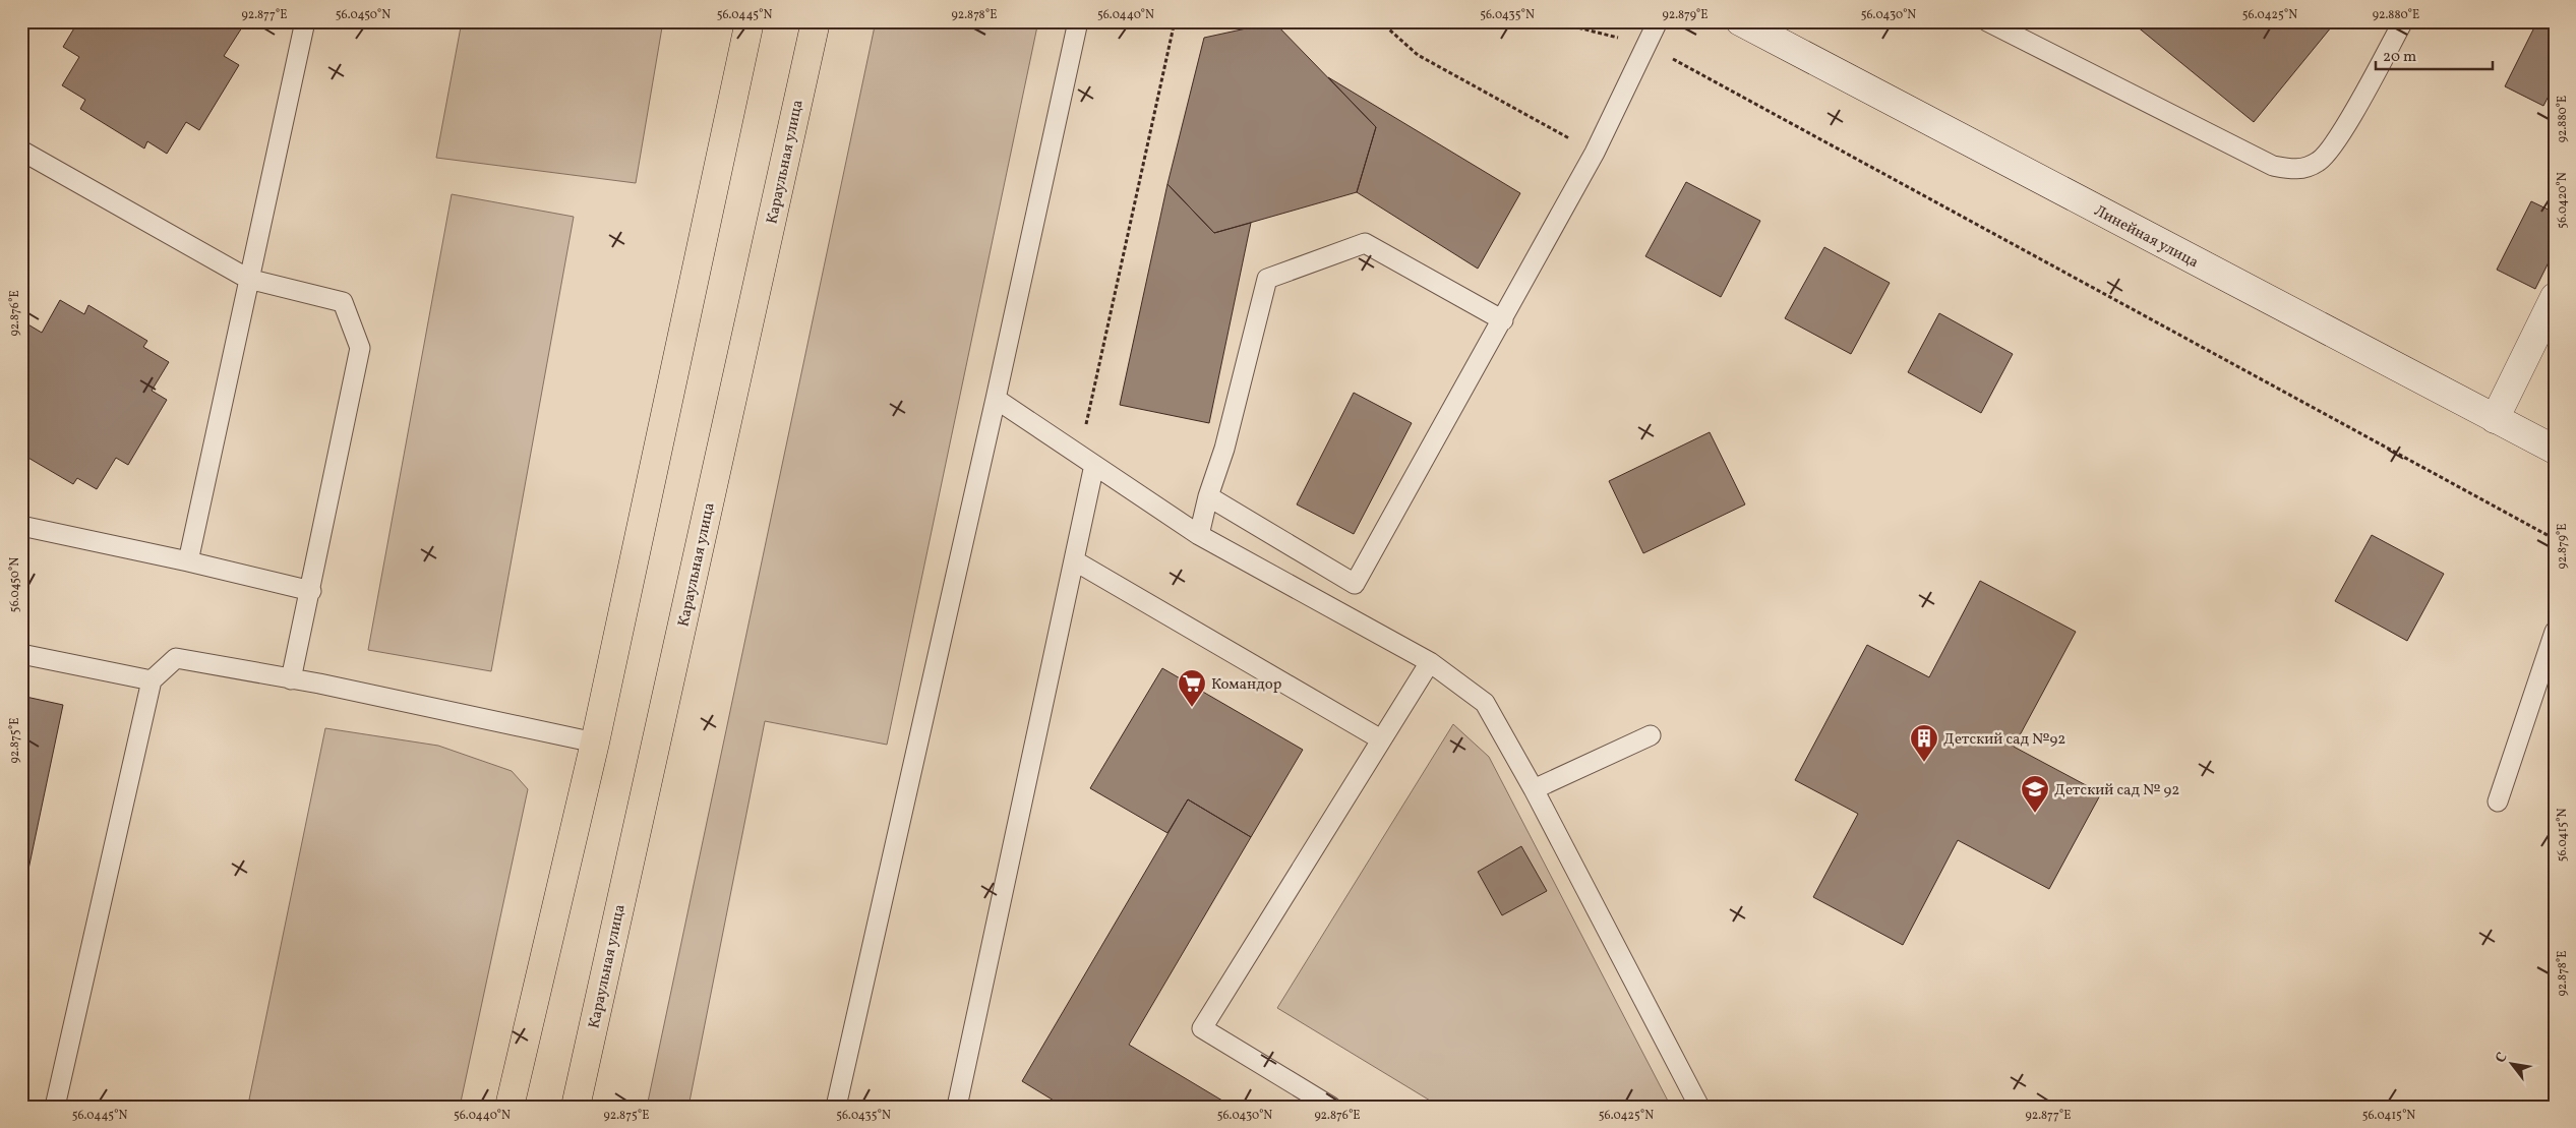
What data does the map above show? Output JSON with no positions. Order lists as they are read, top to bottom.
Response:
{
  "streets": {
    "main road": ["Караульная улица"],
    "street": ["Линейная улица"]
  },
  "places": {
    "supermarket": ["Командор"],
    "building": ["Детский сад №92"],
    "school or university": ["Детский сад № 92"]
  },
  "scale_bar": "20 m",
  "north": "top left",
  "coordinates": [
    "92.877°E",
    "56.0450°N",
    "56.0445°N",
    "92.878°E",
    "56.0440°N",
    "56.0435°N",
    "92.879°E",
    "56.0430°N",
    "56.0425°N",
    "92.880°E",
    "56.0420°N",
    "92.876°E",
    "92.875°E",
    "56.0415°N"
  ]
}
